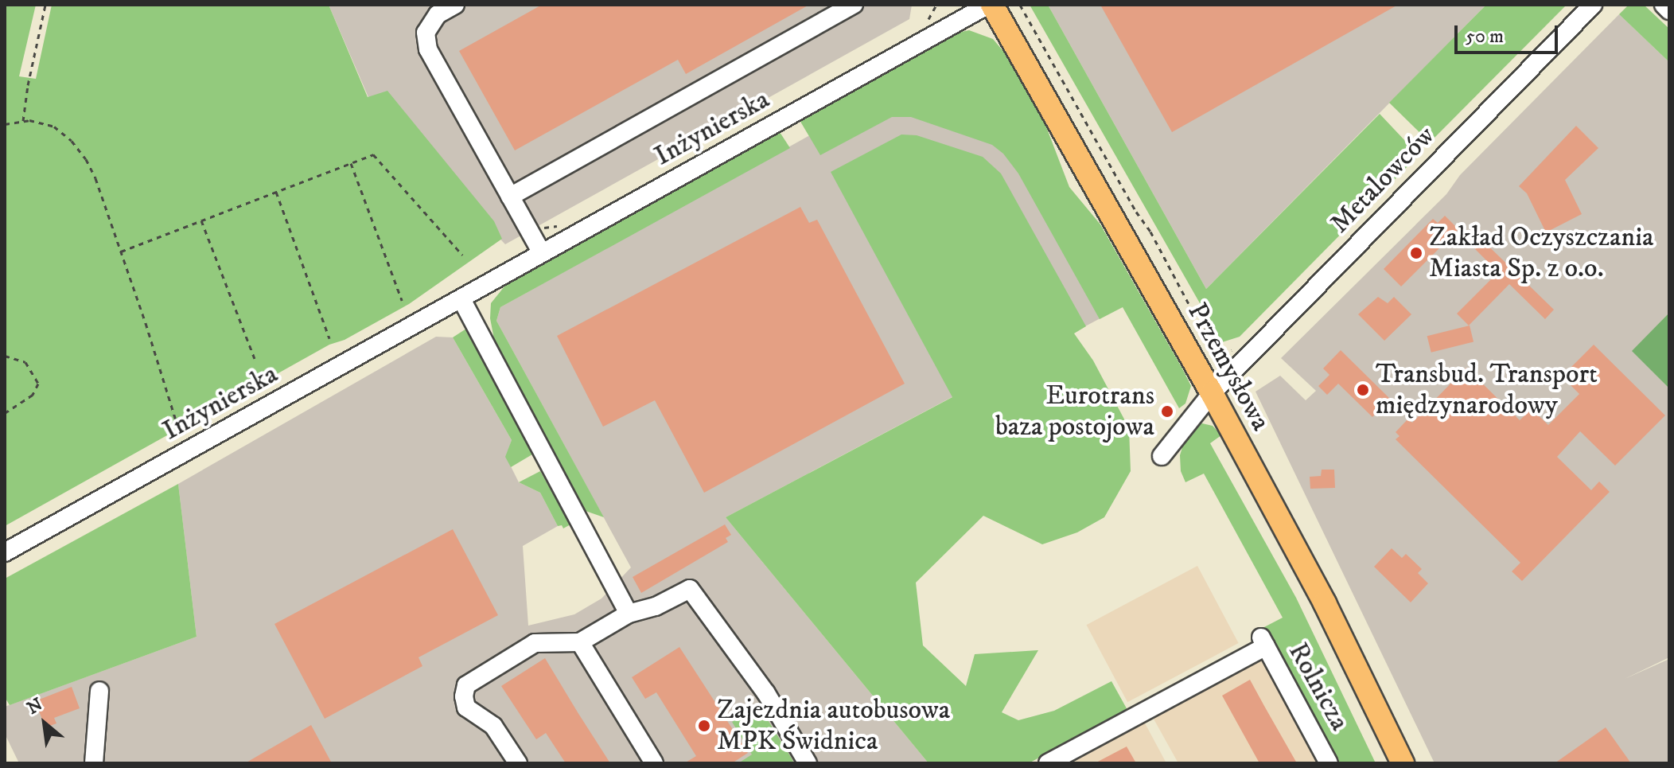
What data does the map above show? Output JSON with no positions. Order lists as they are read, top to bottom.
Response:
{
  "streets": {
    "main road": ["Przemysłowa"],
    "street": ["Inżynierska", "Metalowców", "Rolnicza"]
  },
  "crossings": [
    ["Inżynierska", "Przemysłowa"],
    ["Metalowców", "Przemysłowa"]
  ],
  "places": [
    "Zakład Oczyszczania Miasta Sp. z o.o.",
    "Transbud. Transport międzynarodowy",
    "Eurotrans baza postojowa",
    "Zajezdnia autobusowa MPK Świdnica"
  ],
  "scale_bar": "50 m",
  "north": "top left"
}
